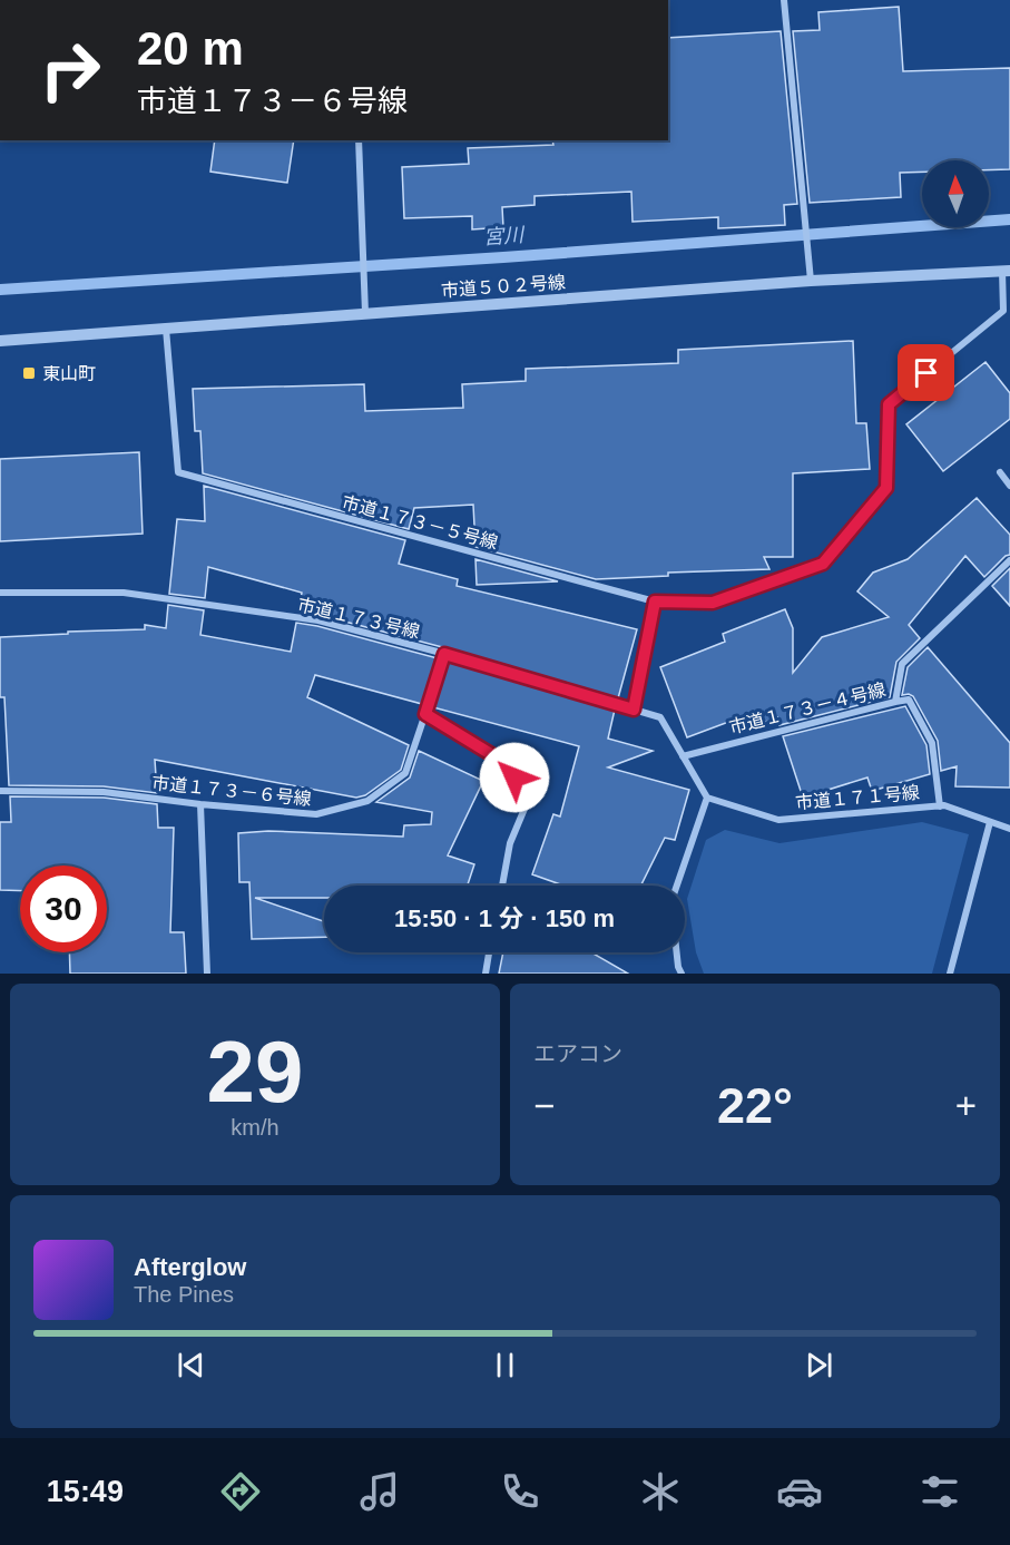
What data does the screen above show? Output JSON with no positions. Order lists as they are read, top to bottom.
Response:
{
  "streets": {
    "street": [
      "市道５０２号線",
      "市道１７３－５号線",
      "市道１７３号線",
      "市道１７３－４号線",
      "市道１７３－６号線",
      "市道１７１号線"
    ]
  },
  "crossings": [
    ["市道５０２号線", "市道１７３－５号線"],
    ["市道１７３号線", "市道１７３－４号線"],
    ["市道１７３号線", "市道１７３－６号線"],
    ["市道１７３号線", "市道１７１号線"],
    ["市道１７３－４号線", "市道１７１号線"]
  ],
  "water": ["宮川"],
  "places": {
    "transit": ["東山町"]
  },
  "north": "top",
  "page": {
    "turn": ["20 m", "市道１７３－６号線"],
    "limit": "30",
    "trip": "15:50 · 1 分 · 150 m",
    "tile": [
      ["29", "km/h"],
      "エアコン"
    ],
    "heat": ["−", "22°", "+"],
    "song": ["Afterglow", "The Pines"],
    "tabs": "15:49"
  }
}
